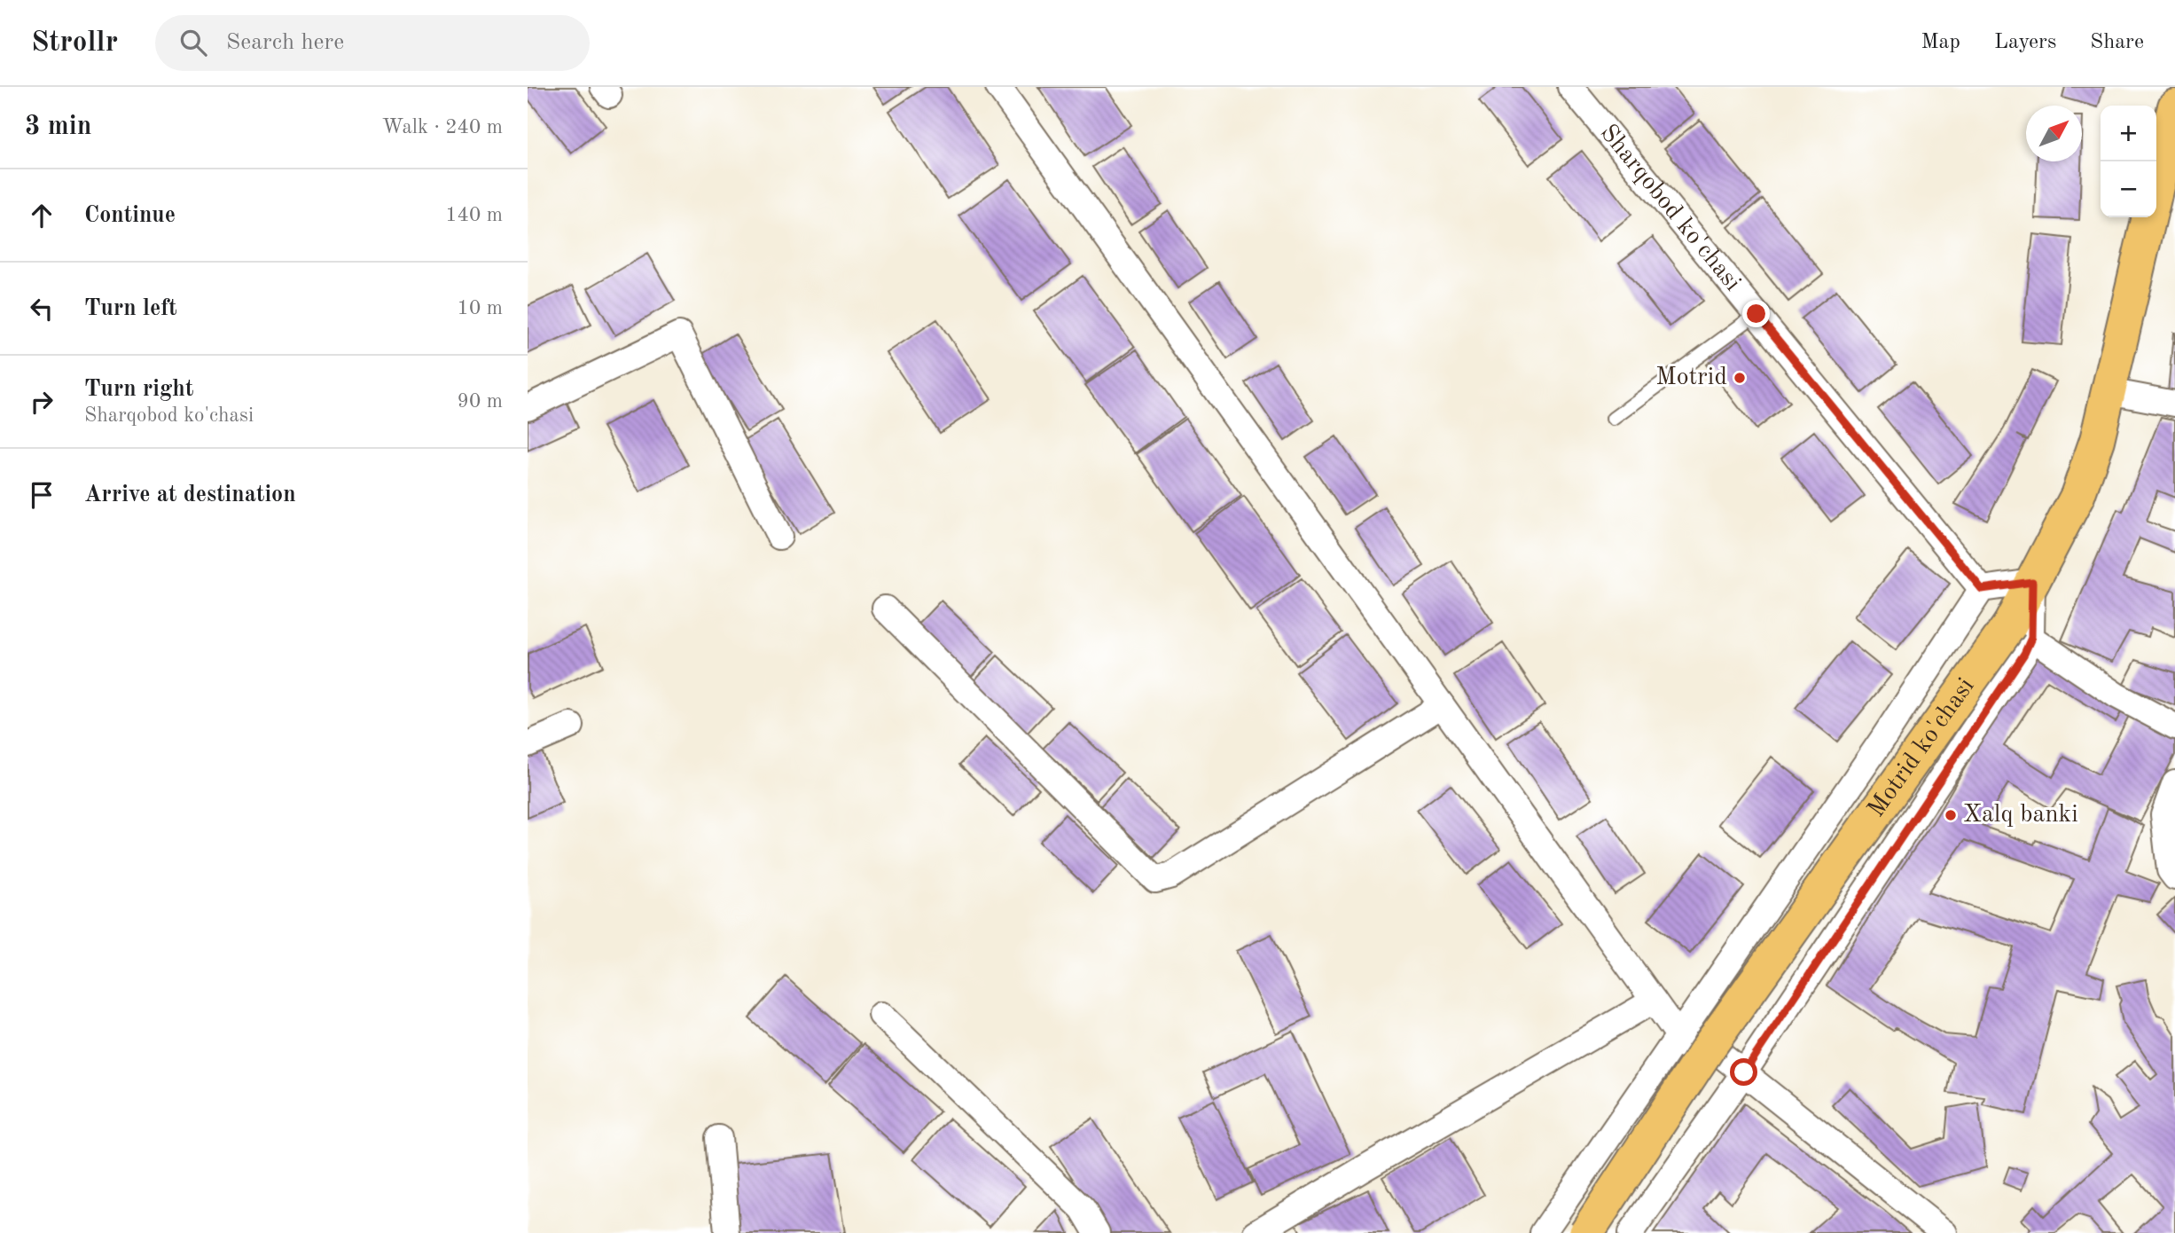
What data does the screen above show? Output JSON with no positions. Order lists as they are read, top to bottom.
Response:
{
  "streets": {
    "main road": ["Motrid ko'chasi"],
    "street": ["Sharqobod ko'chasi"]
  },
  "places": ["Motrid", "Xalq banki"],
  "north": "top right",
  "page": {
    "header": "Strollr",
    "search": "Search here",
    "nav": ["Map", "Layers", "Share"],
    "heading": ["3 min", "Walk · 240 m"],
    "map_buttons": ["+", "−"],
    "list": [
      ["Continue", "140 m"],
      ["Turn left", "10 m"],
      ["Turn right", "Sharqobod ko'chasi", "90 m"],
      "Arrive at destination"
    ]
  }
}
